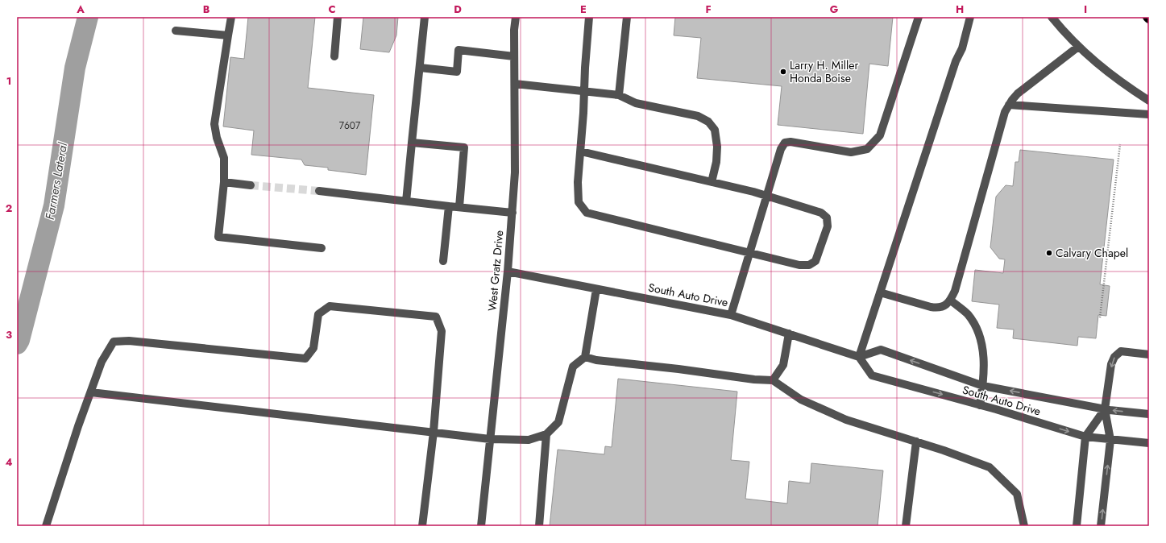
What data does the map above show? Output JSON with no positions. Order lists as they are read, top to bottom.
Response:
{
  "streets": {
    "street": ["West Gratz Drive", "South Auto Drive"]
  },
  "crossings": [
    ["West Gratz Drive", "South Auto Drive"]
  ],
  "water": ["Farmers Lateral"],
  "places": ["Larry H. Miller Honda Boise", "Calvary Chapel"],
  "house_numbers": ["7607"],
  "grid": {
    "columns": [
      "A",
      "B",
      "C",
      "D",
      "E",
      "F",
      "G",
      "H",
      "I"
    ],
    "rows": [
      "1",
      "2",
      "3",
      "4"
    ]
  }
}
